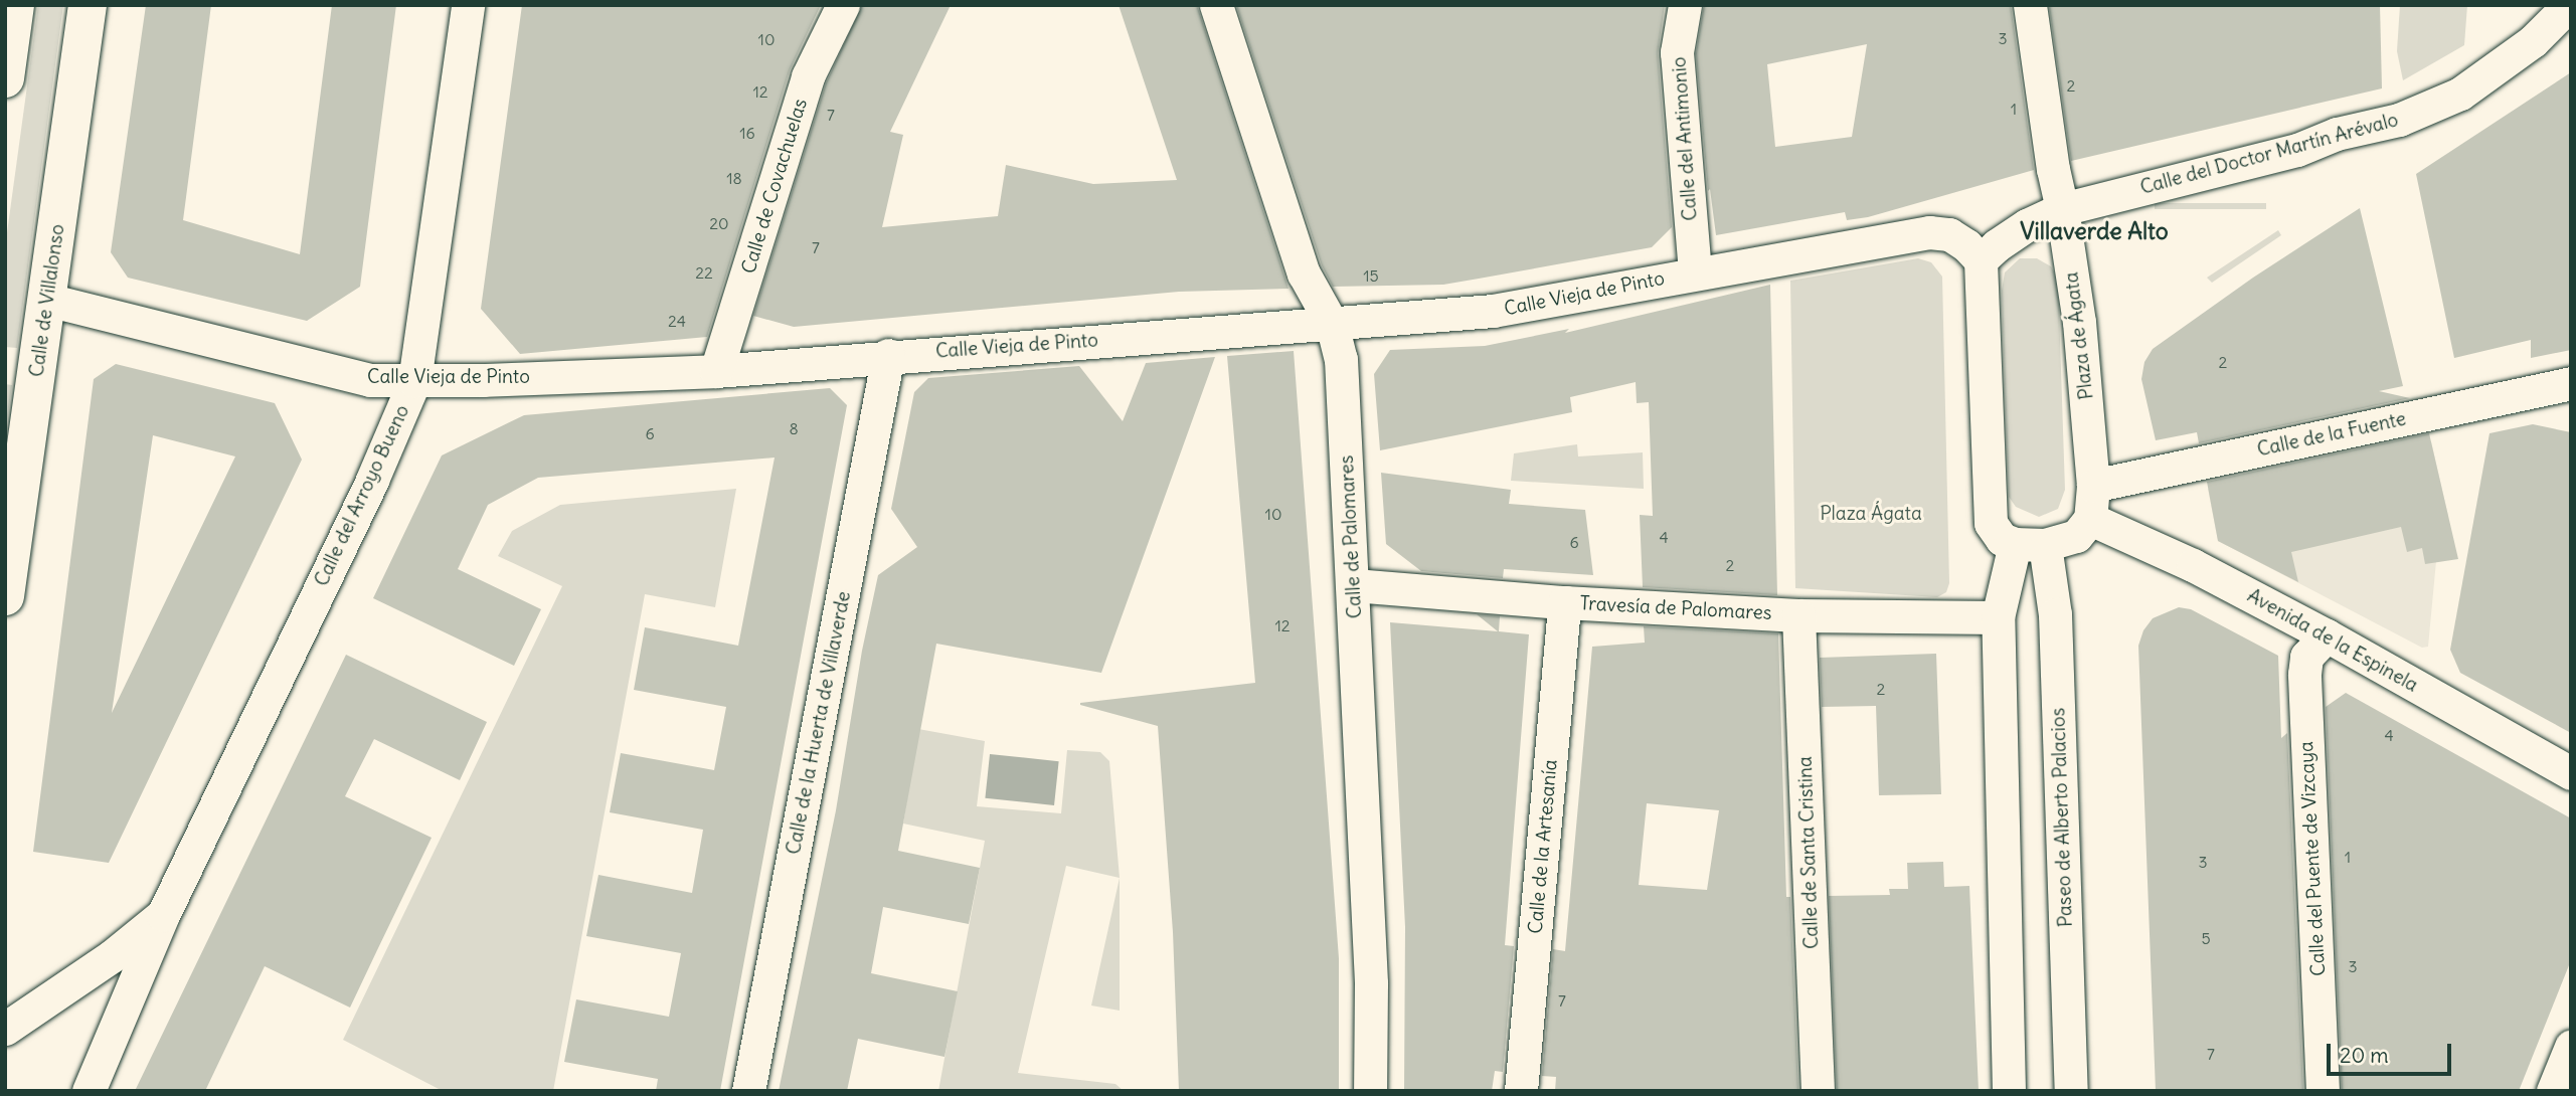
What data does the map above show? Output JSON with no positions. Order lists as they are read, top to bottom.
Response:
{
  "streets": {
    "main road": ["Calle de Villalonso"],
    "street": [
      "Calle del Antimonio",
      "Calle del Doctor Martín Arévalo",
      "Calle de Covachuelas",
      "Calle Vieja de Pinto",
      "Plaza de Ágata",
      "Calle de la Fuente",
      "Calle del Arroyo Bueno",
      "Calle de Palomares",
      "Travesía de Palomares",
      "Avenida de la Espinela",
      "Calle de la Huerta de Villaverde",
      "Paseo de Alberto Palacios",
      "Calle de la Artesanía",
      "Calle de Santa Cristina",
      "Calle del Puente de Vizcaya"
    ]
  },
  "crossings": [
    ["Calle del Antimonio", "Calle Vieja de Pinto"],
    ["Calle del Doctor Martín Arévalo", "Plaza de Ágata"],
    ["Calle de Covachuelas", "Calle Vieja de Pinto"],
    ["Calle Vieja de Pinto", "Calle de Villalonso"],
    ["Calle Vieja de Pinto", "Calle del Arroyo Bueno"],
    ["Calle Vieja de Pinto", "Calle de Palomares"],
    ["Calle Vieja de Pinto", "Calle de la Huerta de Villaverde"],
    ["Plaza de Ágata", "Calle de la Fuente"],
    ["Plaza de Ágata", "Avenida de la Espinela"],
    ["Calle de Palomares", "Travesía de Palomares"],
    ["Travesía de Palomares", "Calle de la Artesanía"],
    ["Travesía de Palomares", "Calle de Santa Cristina"],
    ["Avenida de la Espinela", "Calle del Puente de Vizcaya"]
  ],
  "districts": ["Villaverde Alto"],
  "parks": ["Plaza Ágata"],
  "house_numbers": [
    "3",
    "10",
    "2",
    "12",
    "1",
    "7",
    "16",
    "18",
    "20",
    "7",
    "22",
    "15",
    "24",
    "2",
    "8",
    "6",
    "10",
    "4",
    "6",
    "2",
    "12",
    "2",
    "4",
    "1",
    "3",
    "5",
    "3",
    "7",
    "7"
  ],
  "scale_bar": "20 m"
}
